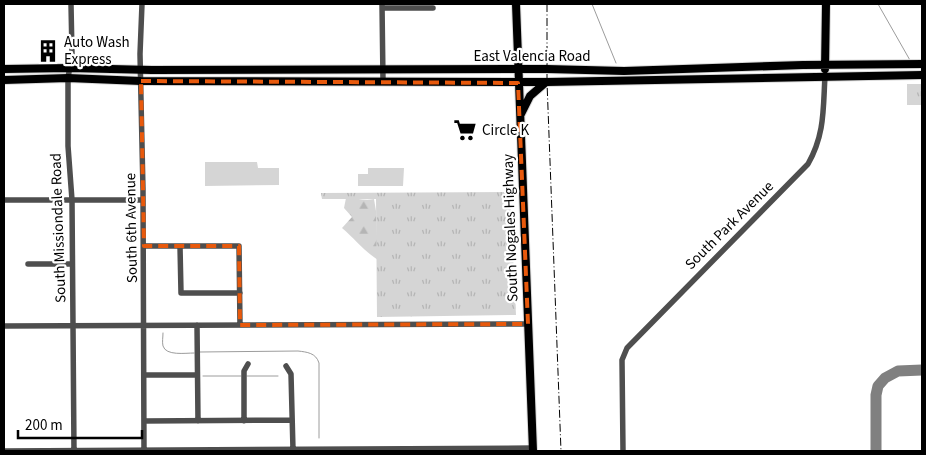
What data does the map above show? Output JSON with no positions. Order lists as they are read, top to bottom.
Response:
{
  "streets": {
    "main road": ["East Valencia Road", "South Park Avenue", "South Nogales Highway"],
    "street": ["South Missiondale Road", "South 6th Avenue"]
  },
  "crossings": [
    ["East Valencia Road", "South Park Avenue"],
    ["East Valencia Road", "South Missiondale Road"],
    ["East Valencia Road", "South 6th Avenue"],
    ["East Valencia Road", "South Nogales Highway"]
  ],
  "places": {
    "building": ["Auto Wash Express"],
    "supermarket": ["Circle K"]
  },
  "scale_bar": "200 m"
}
